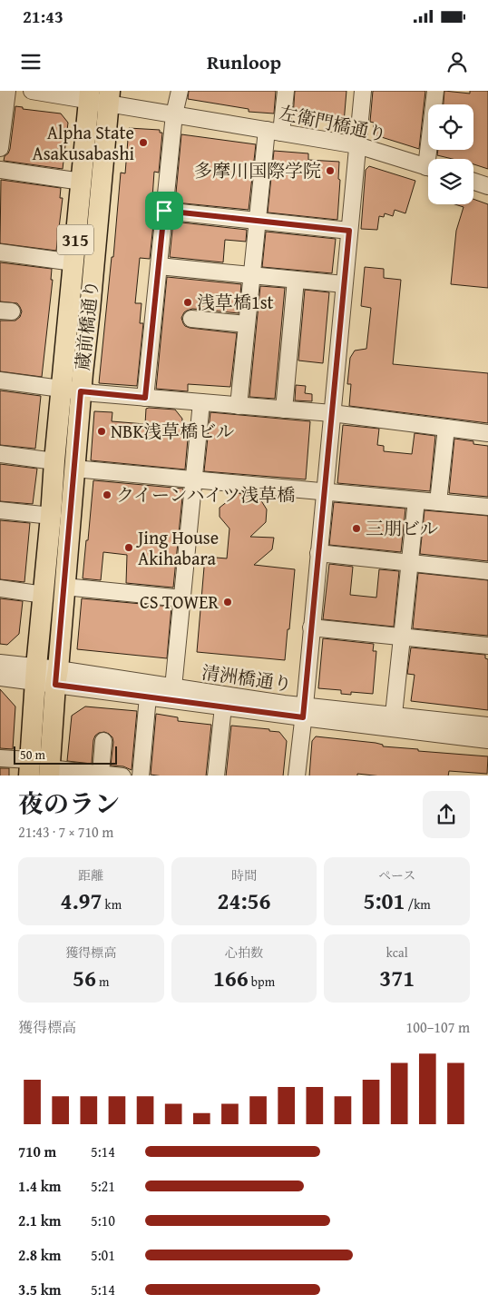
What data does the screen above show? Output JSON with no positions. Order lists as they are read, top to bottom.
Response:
{
  "streets": {
    "main road": ["315", "蔵前橋通り"],
    "street": ["左衛門橋通り", "清洲橋通り"]
  },
  "crossings": [
    ["左衛門橋通り", "蔵前橋通り"],
    ["蔵前橋通り", "清洲橋通り"]
  ],
  "places": [
    "Alpha State Asakusabashi",
    "多摩川国際学院",
    "浅草橋1st",
    "NBK浅草橋ビル",
    "クイーンハイツ浅草橋",
    "三朋ビル",
    "Jing House Akihabara",
    "CS TOWER"
  ],
  "scale_bar": "50 m",
  "page": {
    "status": "21:43",
    "header": "Runloop",
    "scale": "50 m",
    "heading": ["夜のラン", "21:43 · 7 × 710 m"],
    "stats": [
      ["距離", "4.97 km"],
      ["時間", "24:56"],
      ["ペース", "5:01 /km"],
      ["獲得標高", "56 m"],
      ["心拍数", "166 bpm"],
      ["kcal", "371"]
    ],
    "chart": ["獲得標高", "100–107 m"],
    "list": [
      {
        "name": "710 m",
        "note": "5:14"
      },
      {
        "name": "1.4 km",
        "note": "5:21"
      },
      {
        "name": "2.1 km",
        "note": "5:10"
      },
      {
        "name": "2.8 km",
        "note": "5:01"
      },
      {
        "name": "3.5 km",
        "note": "5:14"
      }
    ]
  }
}
